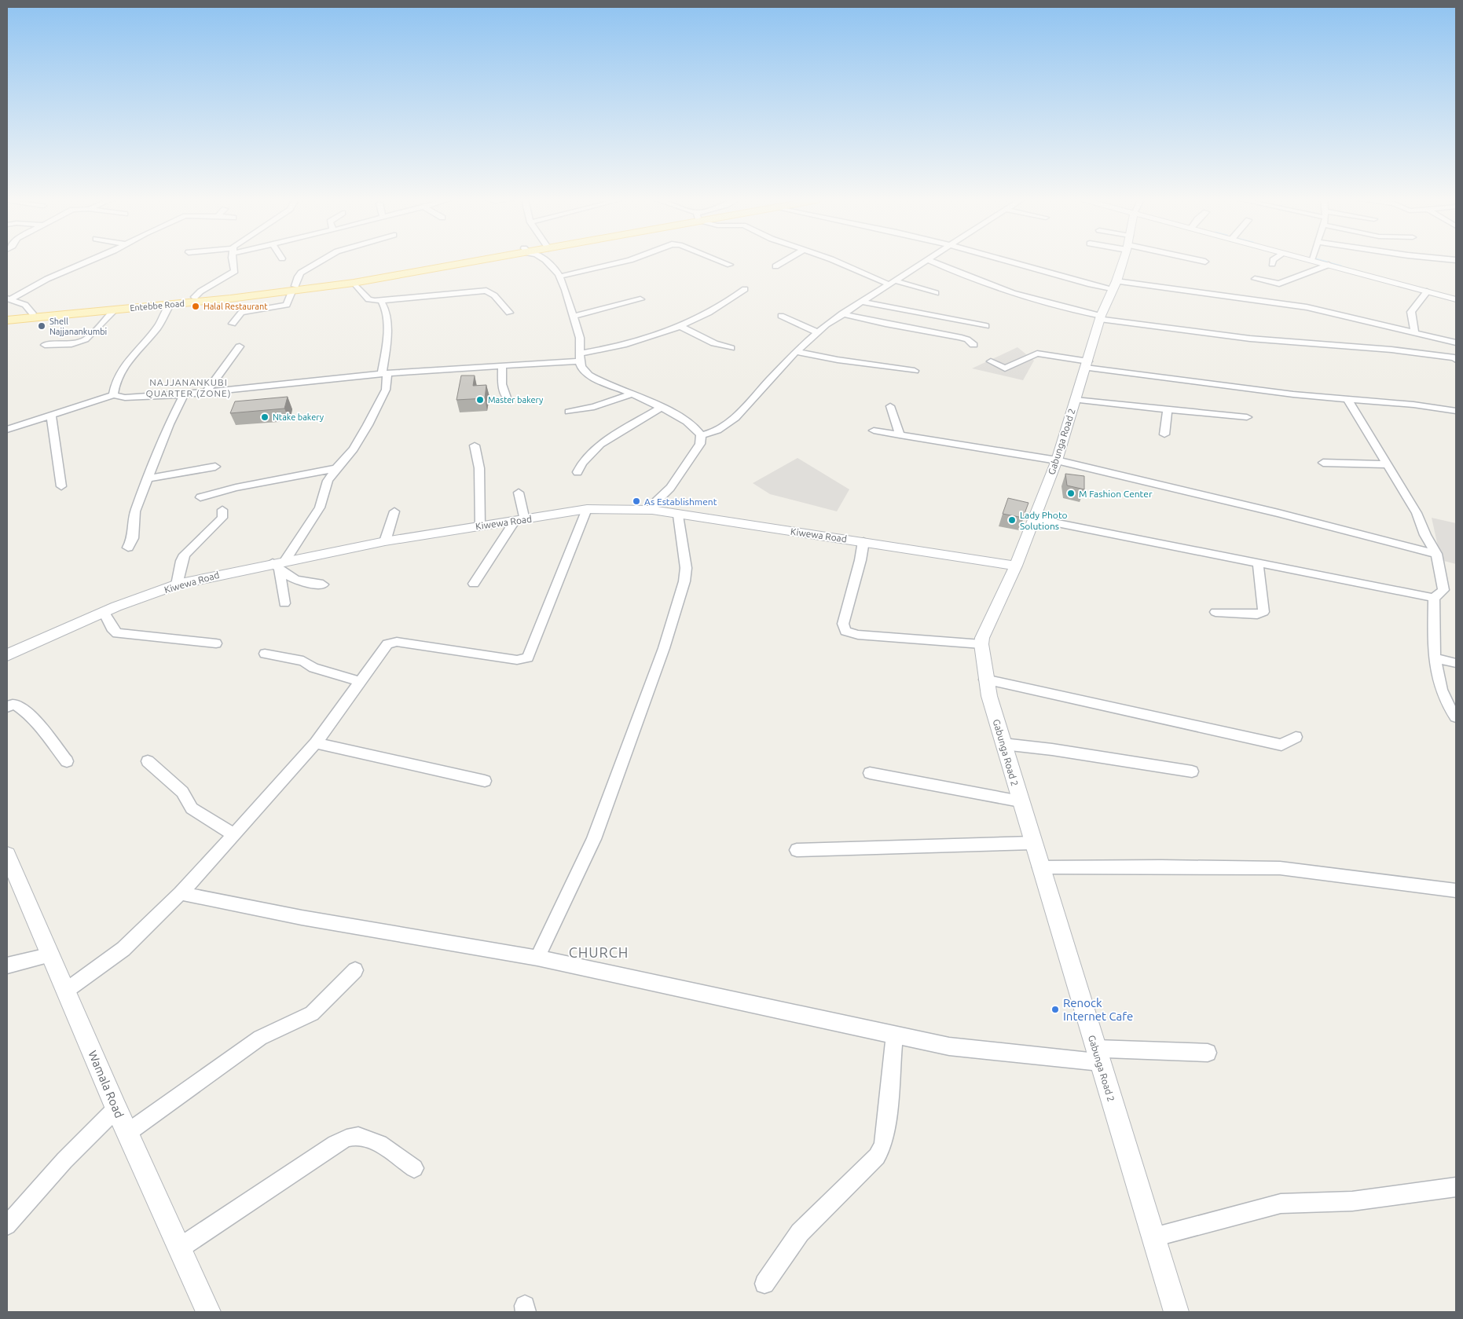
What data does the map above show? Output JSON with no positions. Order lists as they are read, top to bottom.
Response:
{
  "streets": {
    "main road": ["Entebbe Road"],
    "street": ["Gabunga Road 2", "Kiwewa Road", "Wamala Road"]
  },
  "crossings": [
    ["Gabunga Road 2", "Kiwewa Road"]
  ],
  "districts": ["NAJJANANKUBI QUARTER (ZONE)", "CHURCH"],
  "places": [
    "Halal Restaurant",
    "Shell Najjanankumbi",
    "Master bakery",
    "Ntake bakery",
    "M Fashion Center",
    "As Establishment",
    "Lady Photo Solutions",
    "Renock Internet Cafe"
  ]
}
